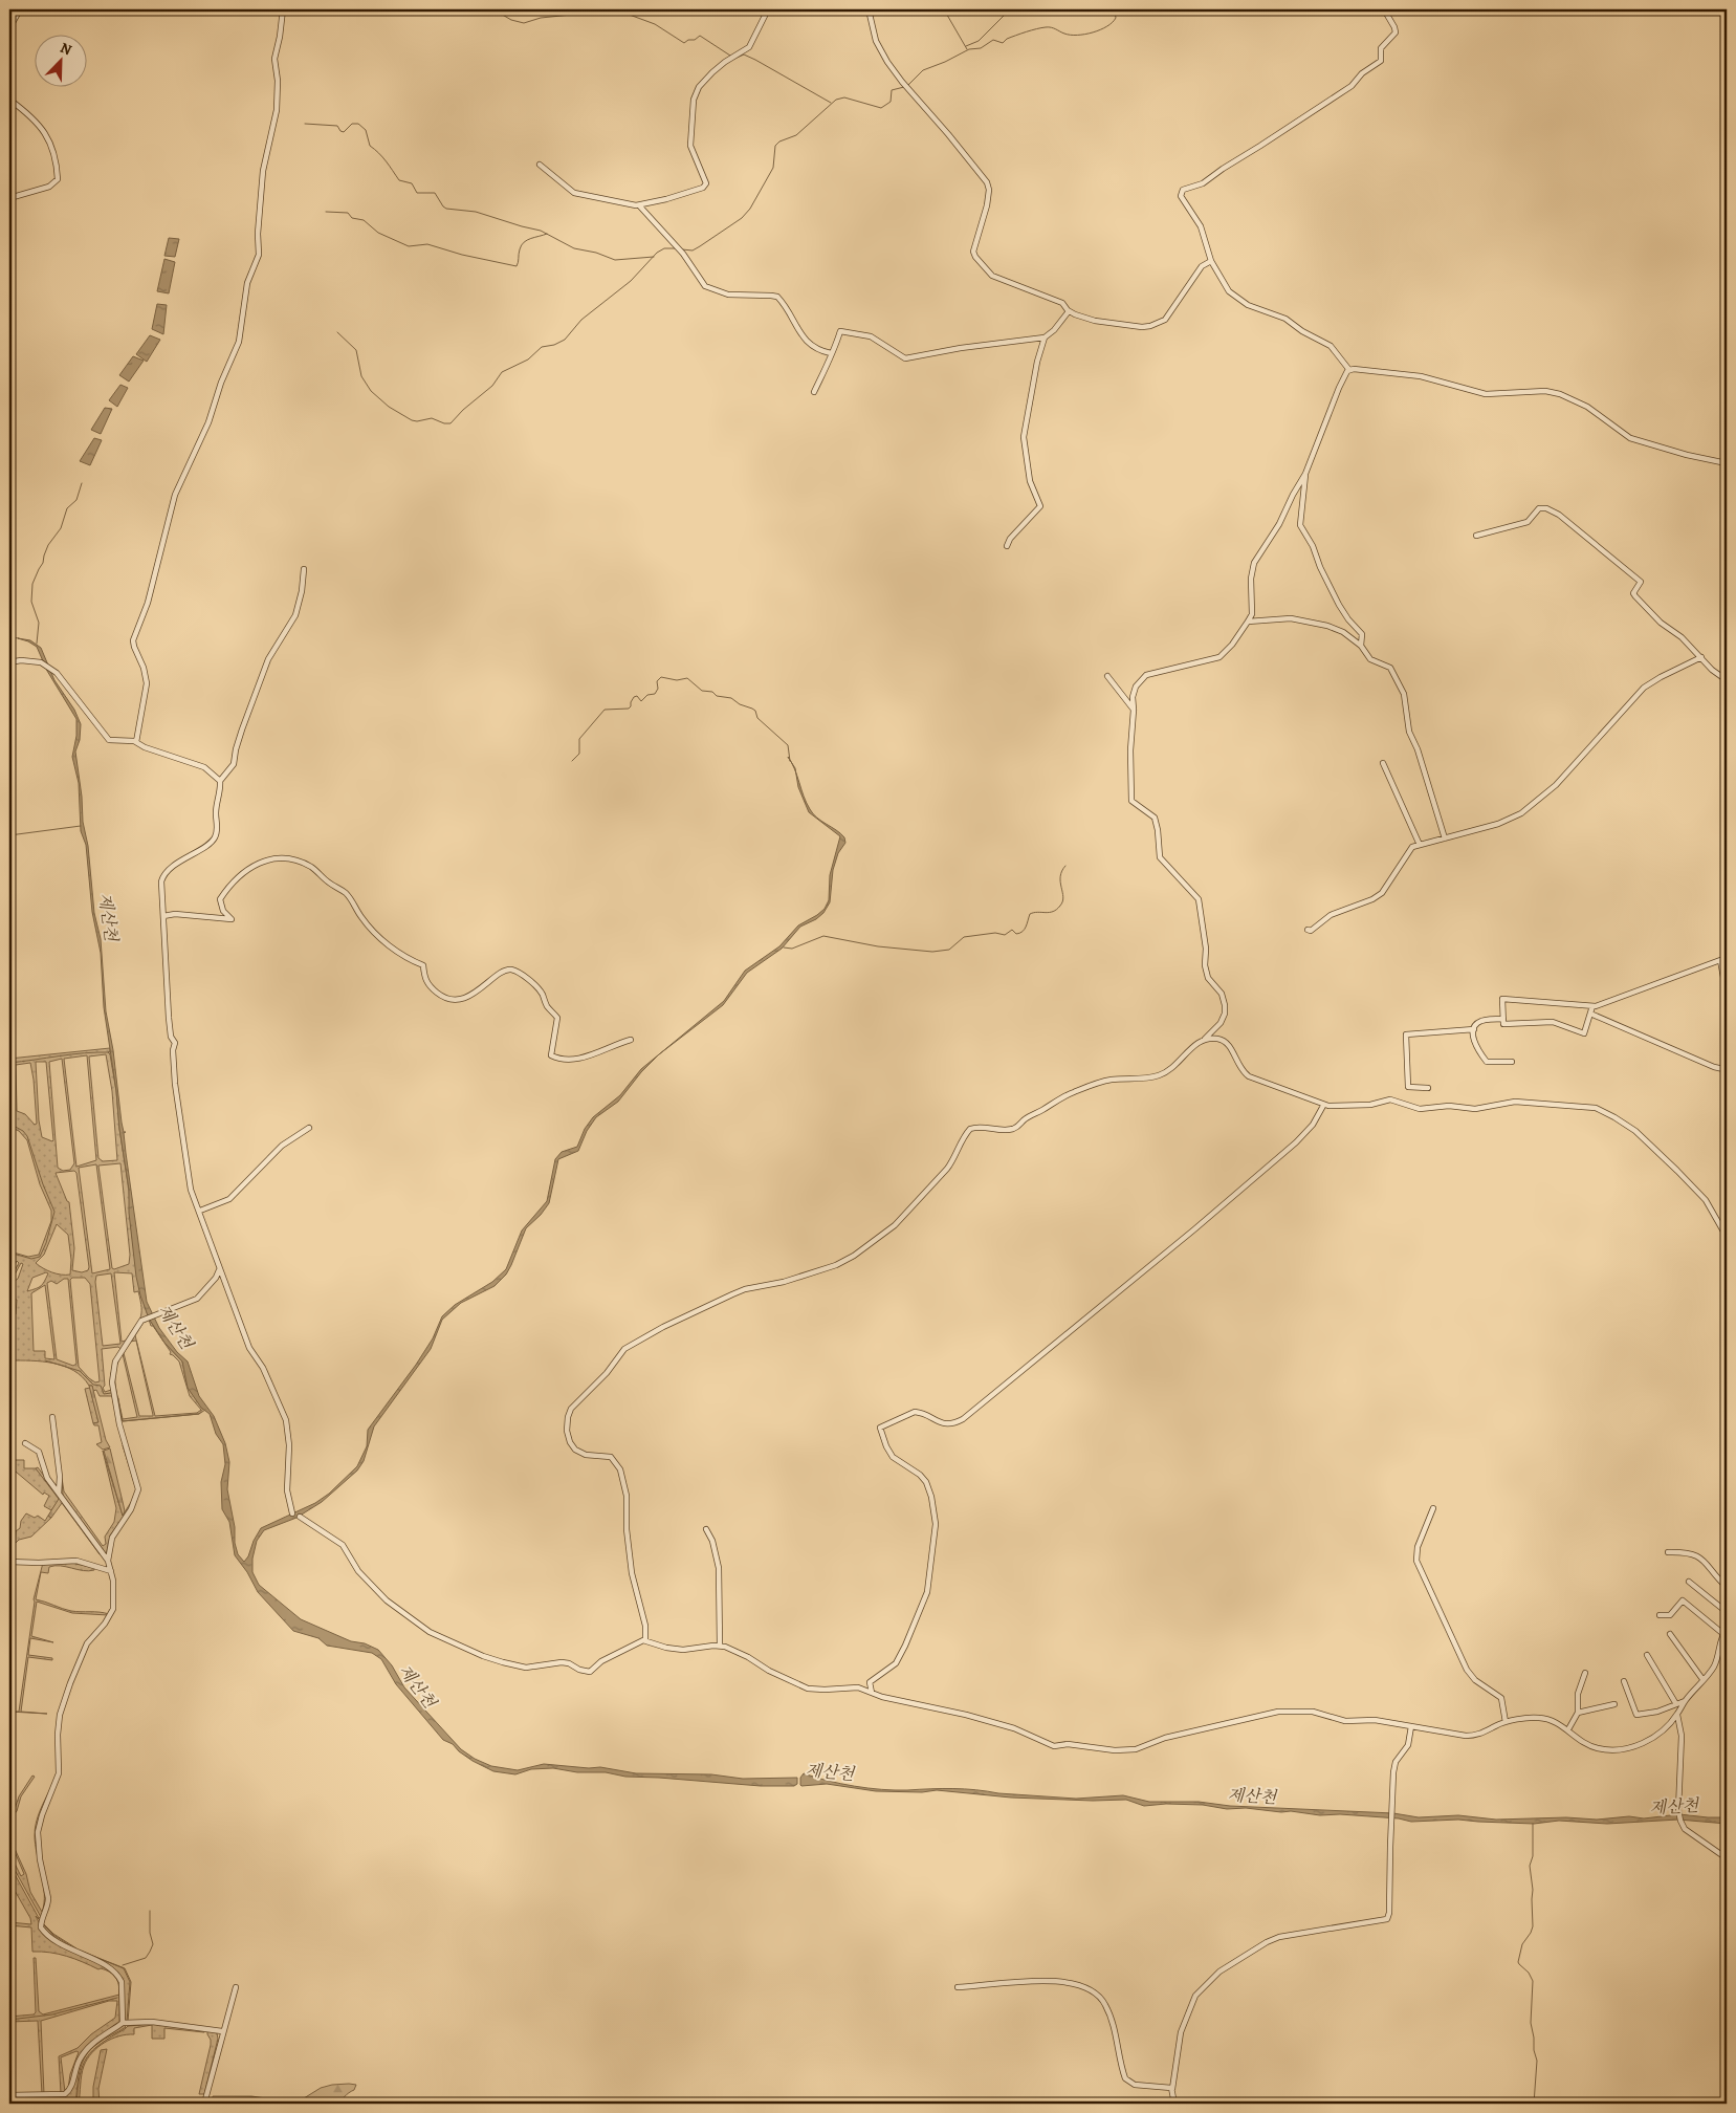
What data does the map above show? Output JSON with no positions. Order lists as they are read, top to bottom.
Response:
{
  "water": ["제산천"],
  "north": "top right"
}
